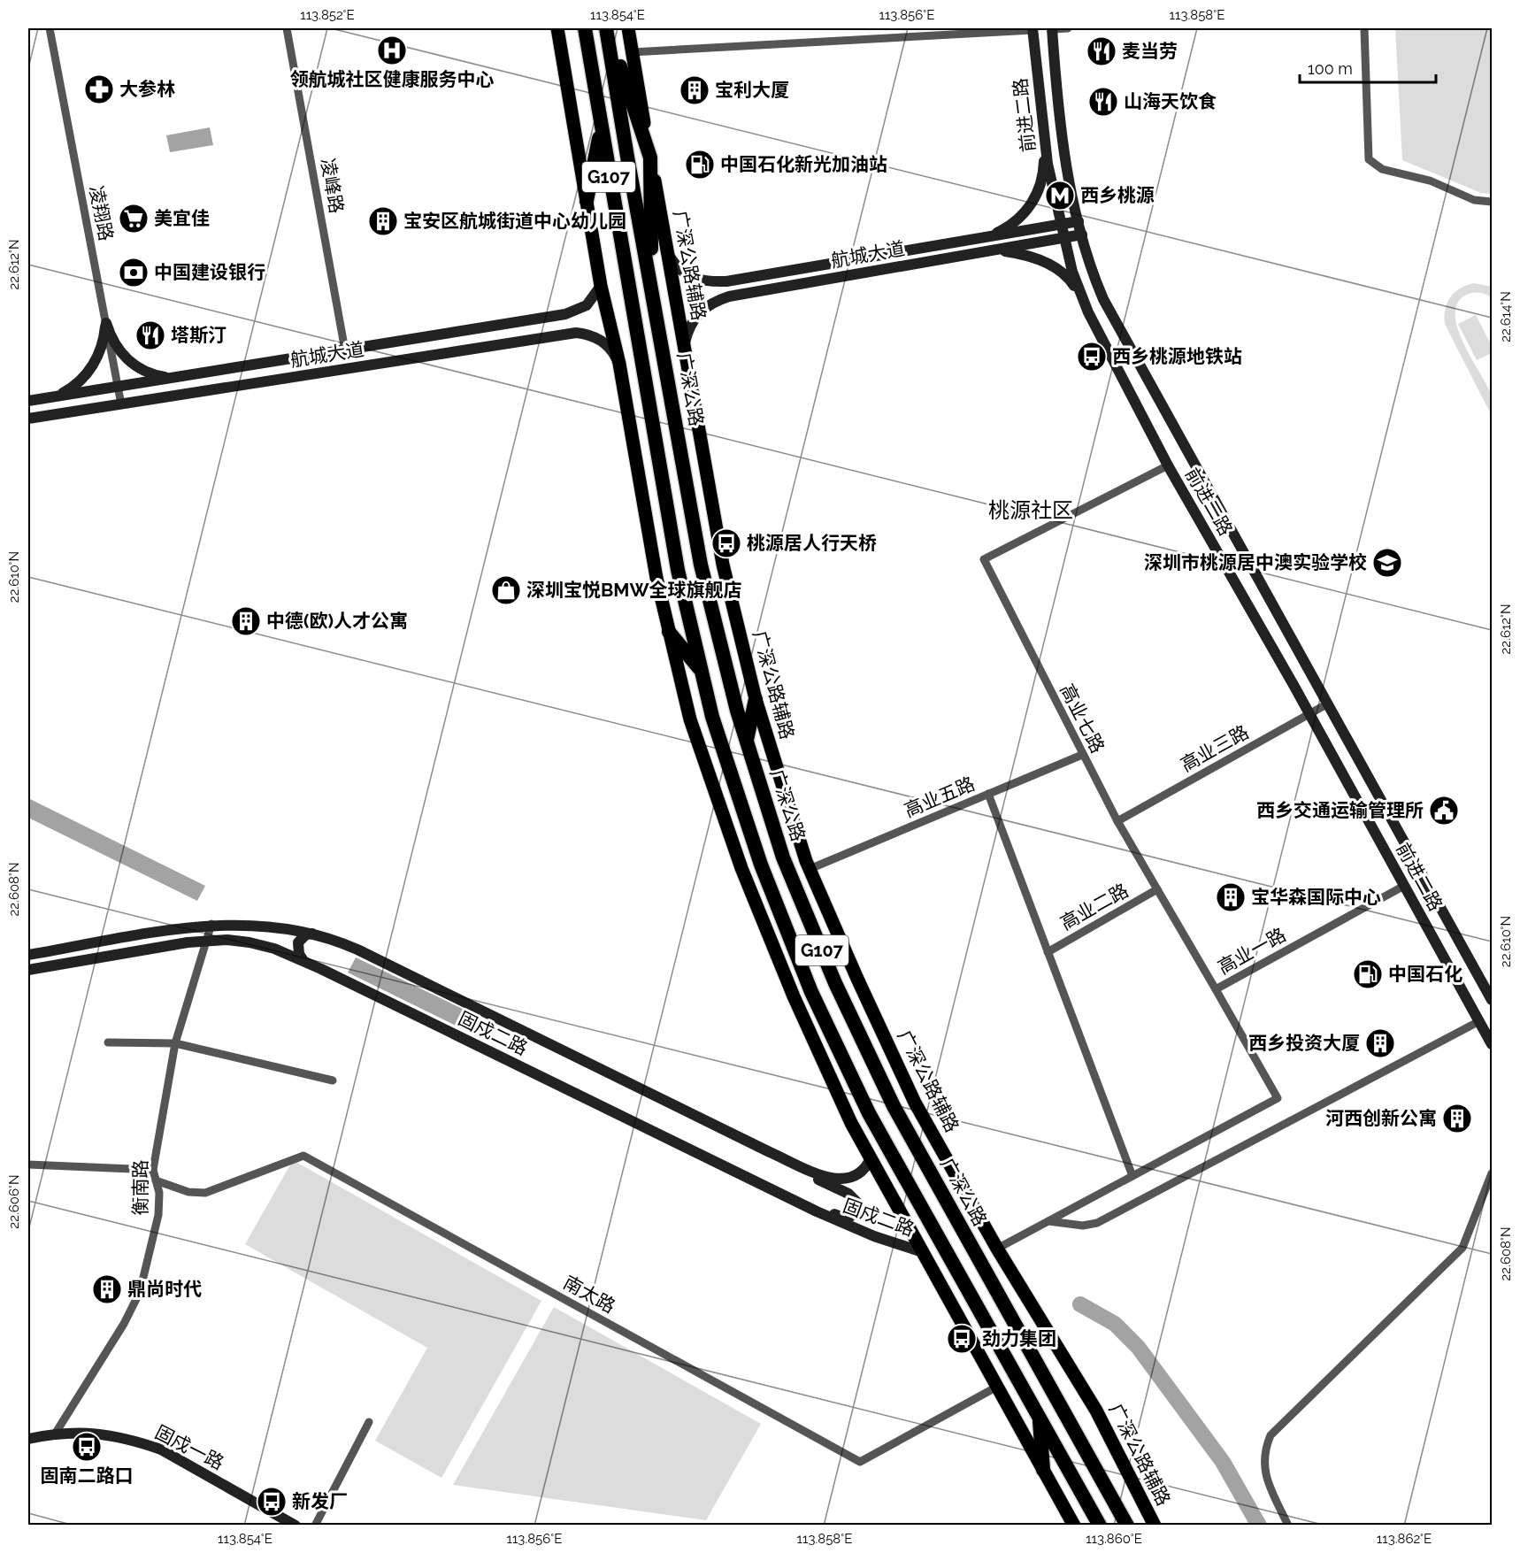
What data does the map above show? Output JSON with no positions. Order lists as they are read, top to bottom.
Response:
{
  "streets": {
    "highway": ["G107", "广深公路"],
    "main road": [
      "前进二路",
      "航城大道",
      "广深公路辅路",
      "固戍二路",
      "固戍一路"
    ],
    "street": [
      "凌峰路",
      "凌翔路",
      "高业七路",
      "高业三路",
      "高业五路",
      "高业二路",
      "高业一路",
      "衡南路",
      "南太路"
    ]
  },
  "crossings": [
    ["前进二路", "航城大道"],
    ["前进二路", "高业七路"],
    ["前进二路", "高业三路"],
    ["前进二路", "高业一路"],
    ["凌峰路", "航城大道"],
    ["凌翔路", "航城大道"],
    ["航城大道", "广深公路辅路"],
    ["广深公路辅路", "高业五路"],
    ["高业七路", "高业三路"],
    ["高业七路", "高业五路"],
    ["高业七路", "高业二路"],
    ["高业七路", "高业一路"],
    ["高业二路", "高业一路"],
    ["固戍二路", "衡南路"],
    ["衡南路", "南太路"],
    ["衡南路", "固戍一路"]
  ],
  "districts": ["桃源社区"],
  "places": {
    "hospital": ["领航城社区健康服务中心"],
    "restaurant": ["麦当劳", "山海天饮食", "塔斯汀"],
    "pharmacy": ["大参林"],
    "building": [
      "宝利大厦",
      "宝安区航城街道中心幼儿园",
      "中德(欧)人才公寓",
      "宝华森国际中心",
      "西乡投资大厦",
      "河西创新公寓",
      "鼎尚时代"
    ],
    "fuel station": ["中国石化新光加油站", "中国石化"],
    "metro station": ["西乡桃源"],
    "supermarket": ["美宜佳"],
    "bank": ["中国建设银行"],
    "bus stop": [
      "西乡桃源地铁站",
      "桃源居人行天桥",
      "劲力集团",
      "固南二路口",
      "新发厂"
    ],
    "school or university": ["深圳市桃源居中澳实验学校"],
    "shop": ["深圳宝悦BMW全球旗舰店"],
    "public building": ["西乡交通运输管理所"]
  },
  "scale_bar": "100 m",
  "coordinates": [
    "113.852°E",
    "113.854°E",
    "113.856°E",
    "113.858°E",
    "22.612°N",
    "22.614°N",
    "22.610°N",
    "22.608°N",
    "22.606°N",
    "113.860°E",
    "113.862°E"
  ]
}
